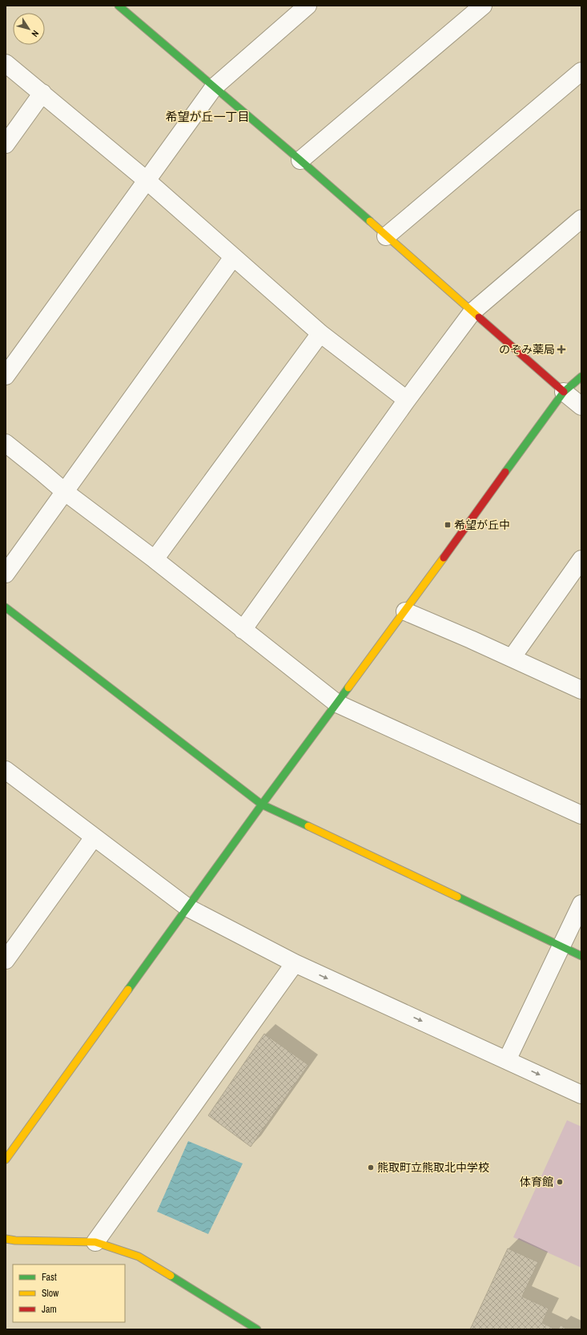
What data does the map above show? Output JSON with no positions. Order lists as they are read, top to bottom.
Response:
{
  "districts": ["希望が丘一丁目"],
  "places": {
    "health": ["のぞみ薬局"],
    "transit": ["希望が丘中"],
    "other": ["熊取町立熊取北中学校", "体育館"]
  },
  "legend": ["Fast", "Slow", "Jam"],
  "north": "bottom right"
}
